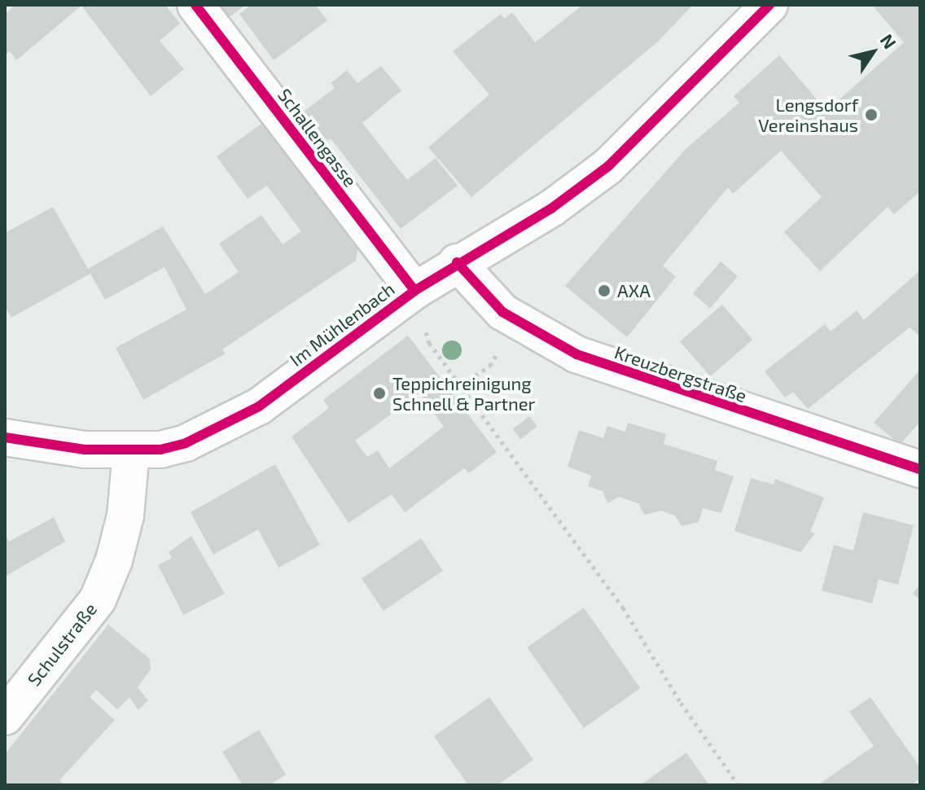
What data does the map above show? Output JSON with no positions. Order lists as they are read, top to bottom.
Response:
{
  "streets": {
    "street": [
      "Schallengasse",
      "Im Mühlenbach",
      "Kreuzbergstraße",
      "Schulstraße"
    ]
  },
  "crossings": [
    ["Schallengasse", "Im Mühlenbach"],
    ["Im Mühlenbach", "Kreuzbergstraße"],
    ["Im Mühlenbach", "Schulstraße"]
  ],
  "places": ["Lengsdorf Vereinshaus", "AXA", "Teppichreinigung Schnell & Partner"],
  "north": "top right"
}
